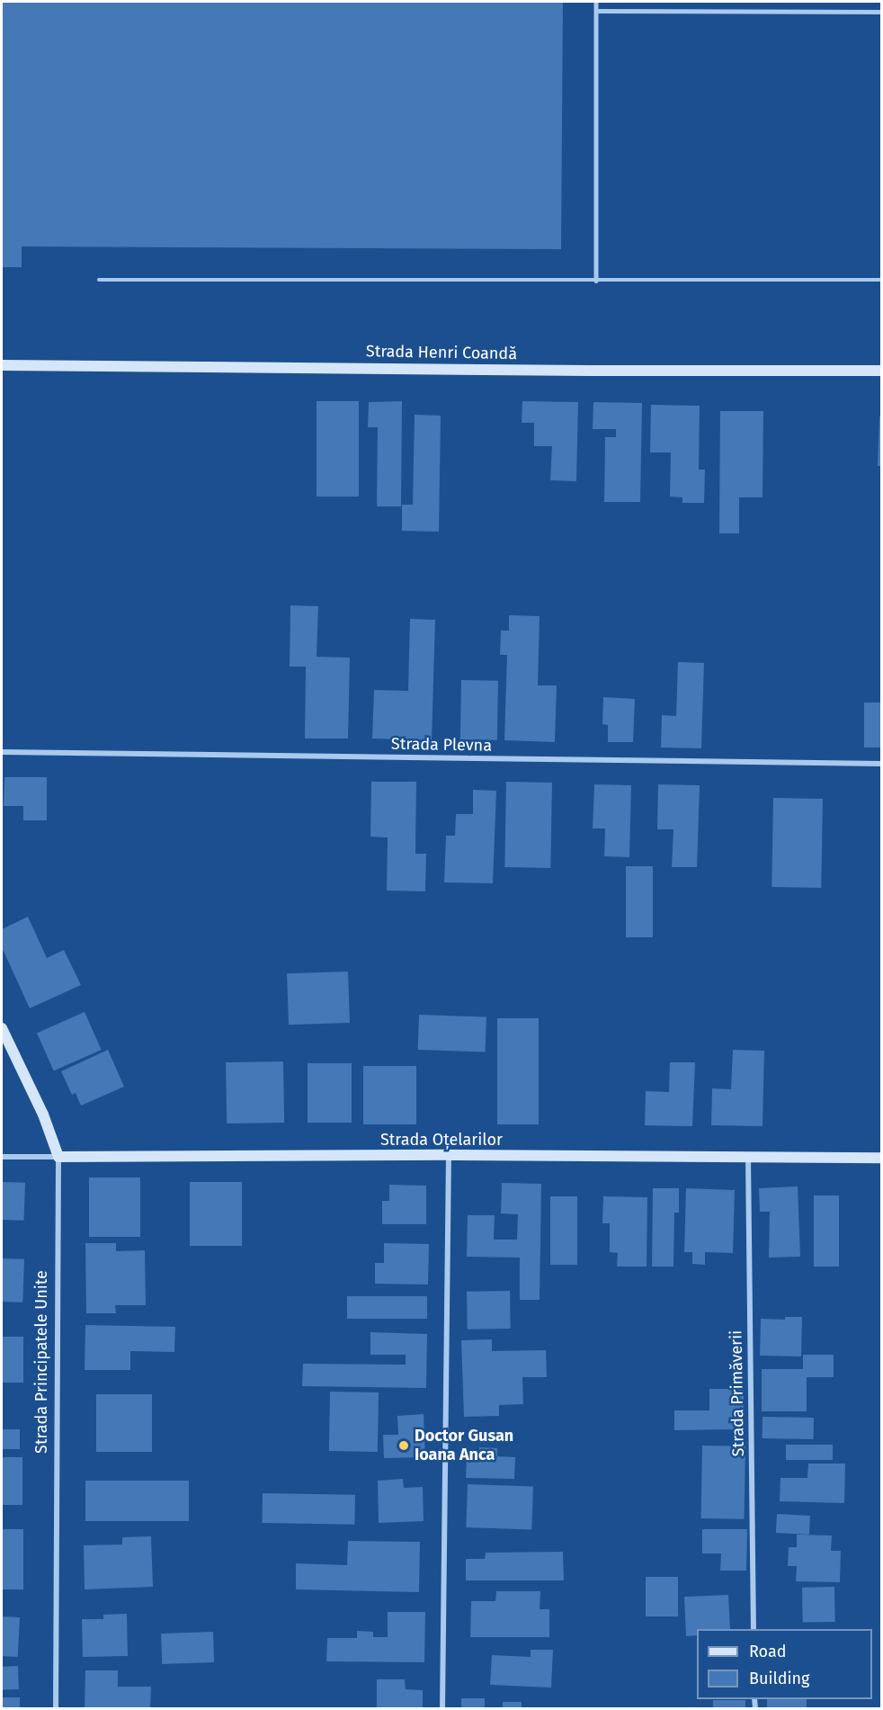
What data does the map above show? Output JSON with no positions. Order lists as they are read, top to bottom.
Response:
{
  "streets": {
    "street": [
      "Strada Henri Coandă",
      "Strada Plevna",
      "Strada Oțelarilor",
      "Strada Principatele Unite",
      "Strada Primăverii"
    ]
  },
  "crossings": [
    ["Strada Oțelarilor", "Strada Principatele Unite"],
    ["Strada Oțelarilor", "Strada Primăverii"]
  ],
  "places": ["Doctor Gusan Ioana Anca"],
  "legend": ["Road", "Building"]
}
